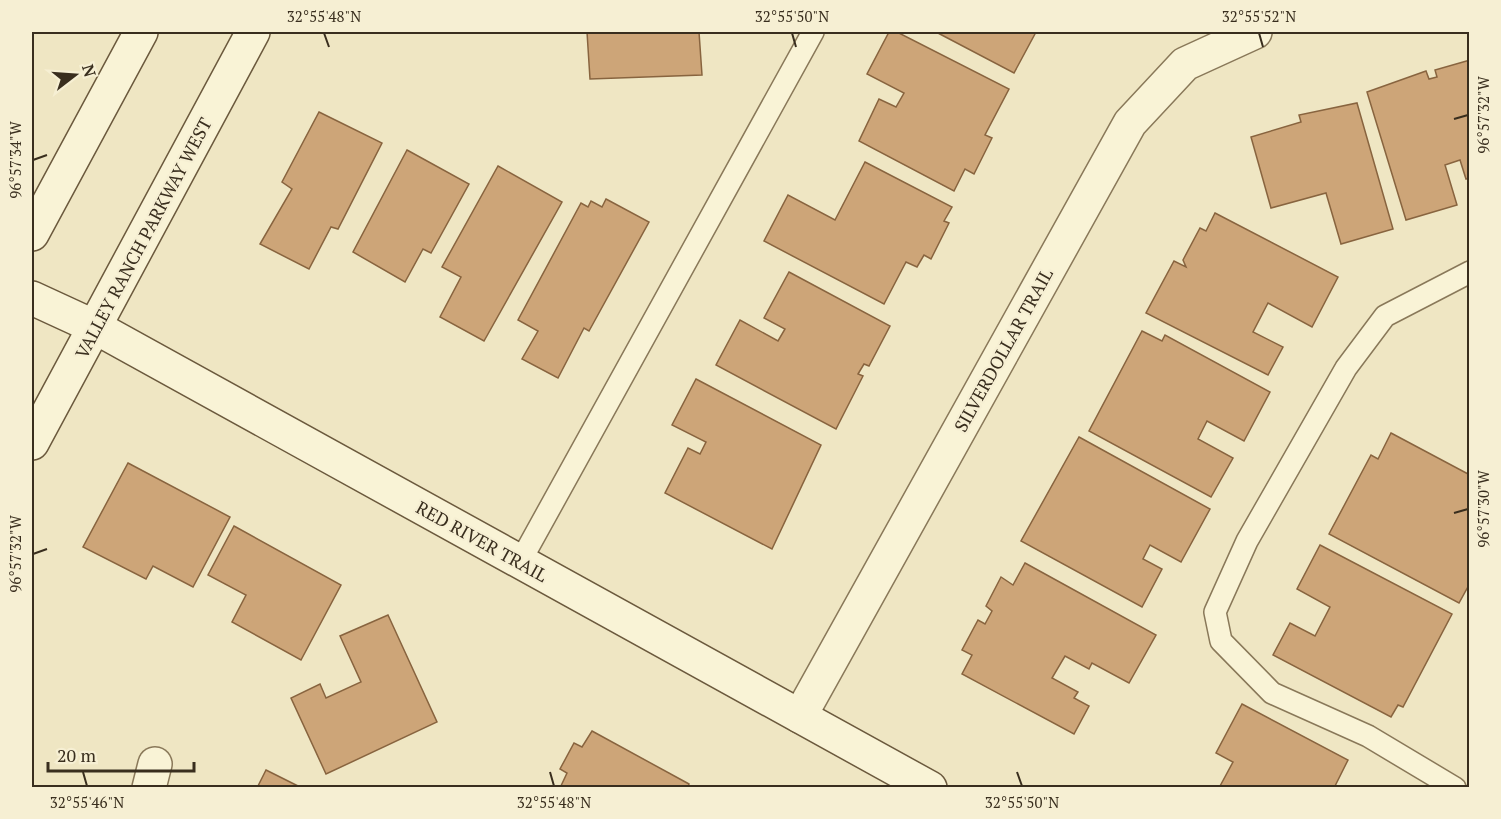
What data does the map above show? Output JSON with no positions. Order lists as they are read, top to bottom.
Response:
{
  "streets": {
    "street": ["VALLEY RANCH PARKWAY WEST", "SILVERDOLLAR TRAIL", "RED RIVER TRAIL"]
  },
  "crossings": [
    ["VALLEY RANCH PARKWAY WEST", "RED RIVER TRAIL"],
    ["SILVERDOLLAR TRAIL", "RED RIVER TRAIL"]
  ],
  "scale_bar": "20 m",
  "north": "right",
  "coordinates": [
    "32°55'48\"N",
    "32°55'50\"N",
    "32°55'52\"N",
    "96°57'32\"W",
    "96°57'34\"W",
    "96°57'30\"W",
    "32°55'46\"N"
  ]
}
